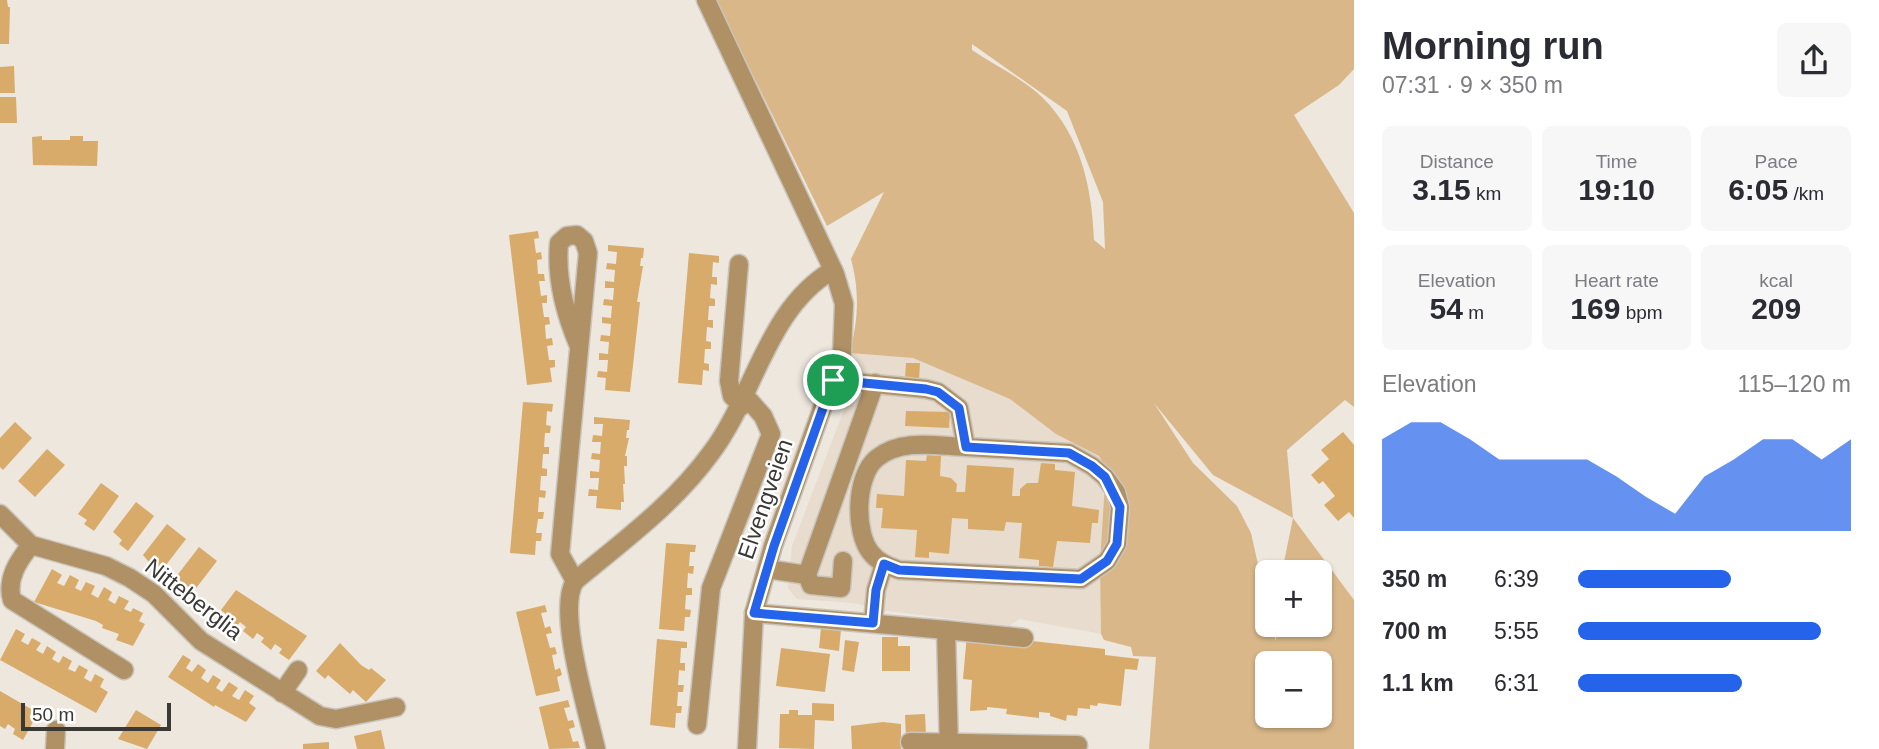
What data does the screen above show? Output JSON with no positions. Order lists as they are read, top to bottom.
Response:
{
  "streets": {
    "street": ["Elvengveien", "Nitteberglia"]
  },
  "scale_bar": "50 m",
  "page": {
    "heading": ["Morning run", "07:31 · 9 × 350 m"],
    "stats": [
      ["Distance", "3.15 km"],
      ["Time", "19:10"],
      ["Pace", "6:05 /km"],
      ["Elevation", "54 m"],
      ["Heart rate", "169 bpm"],
      ["kcal", "209"]
    ],
    "chart": ["Elevation", "115–120 m"],
    "list": [
      {
        "name": "350 m",
        "note": "6:39"
      },
      {
        "name": "700 m",
        "note": "5:55"
      },
      {
        "name": "1.1 km",
        "note": "6:31"
      }
    ],
    "map_buttons": ["+", "−"],
    "scale": "50 m"
  }
}
